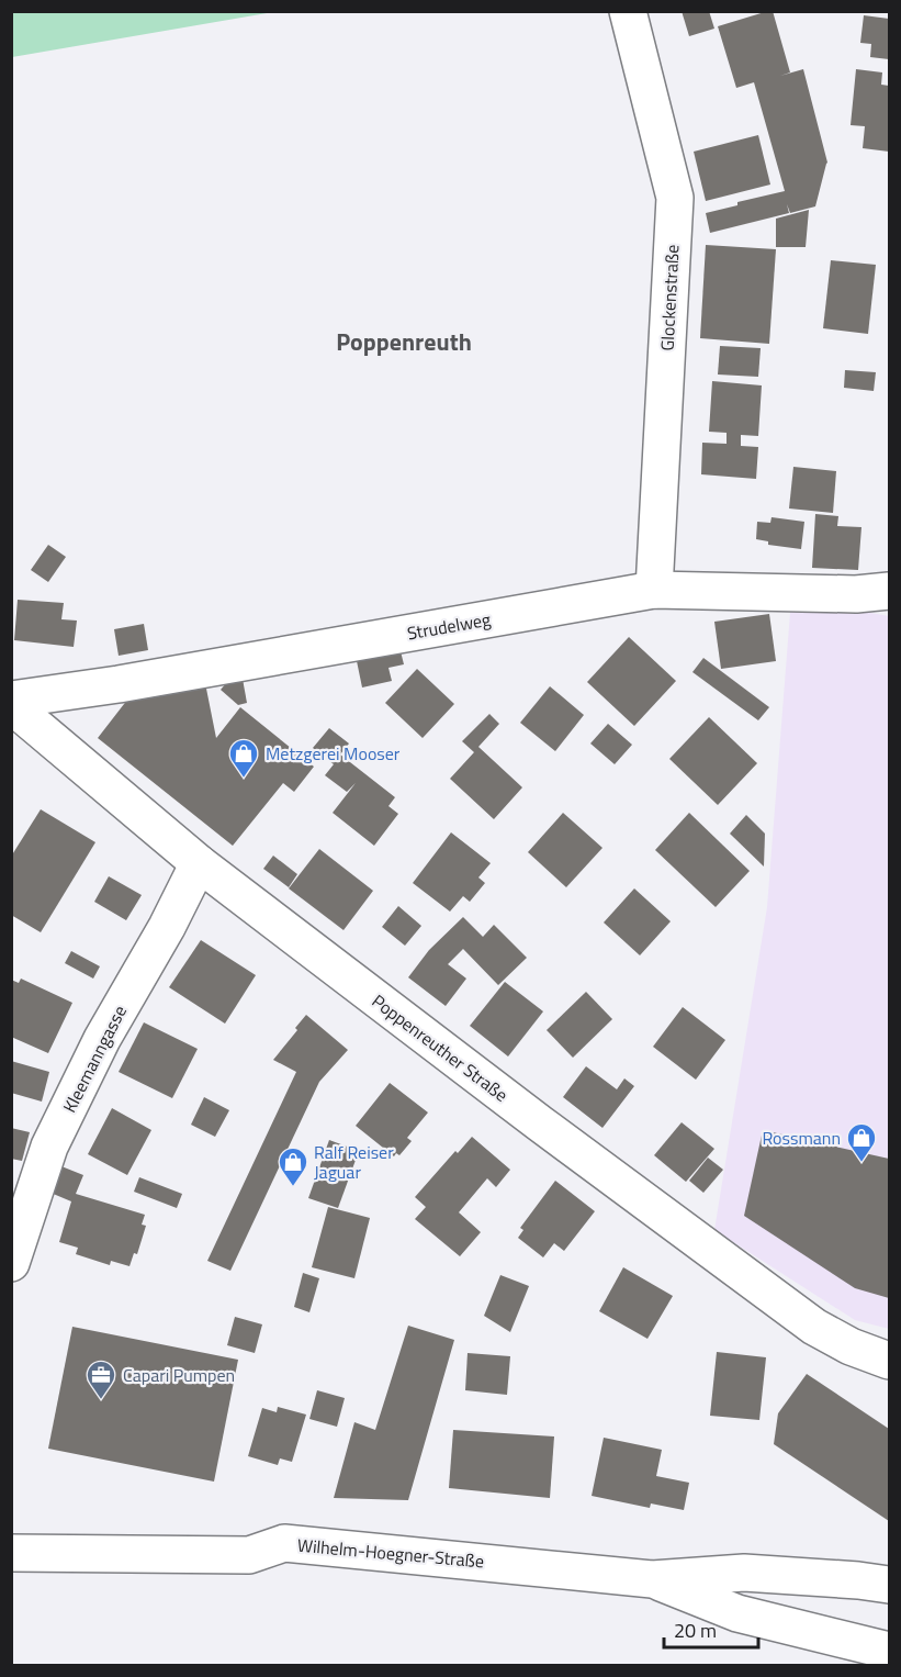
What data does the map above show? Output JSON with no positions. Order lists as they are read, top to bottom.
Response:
{
  "streets": {
    "street": [
      "Glockenstraße",
      "Strudelweg",
      "Poppenreuther Straße",
      "Kleemanngasse",
      "Wilhelm-Hoegner-Straße"
    ]
  },
  "crossings": [
    ["Glockenstraße", "Strudelweg"],
    ["Poppenreuther Straße", "Kleemanngasse"]
  ],
  "districts": ["Poppenreuth"],
  "places": {
    "shop": ["Metzgerei Mooser", "Rossmann", "Ralf Reiser Jaguar"],
    "office": ["Capari Pumpen"]
  },
  "scale_bar": "20 m"
}
